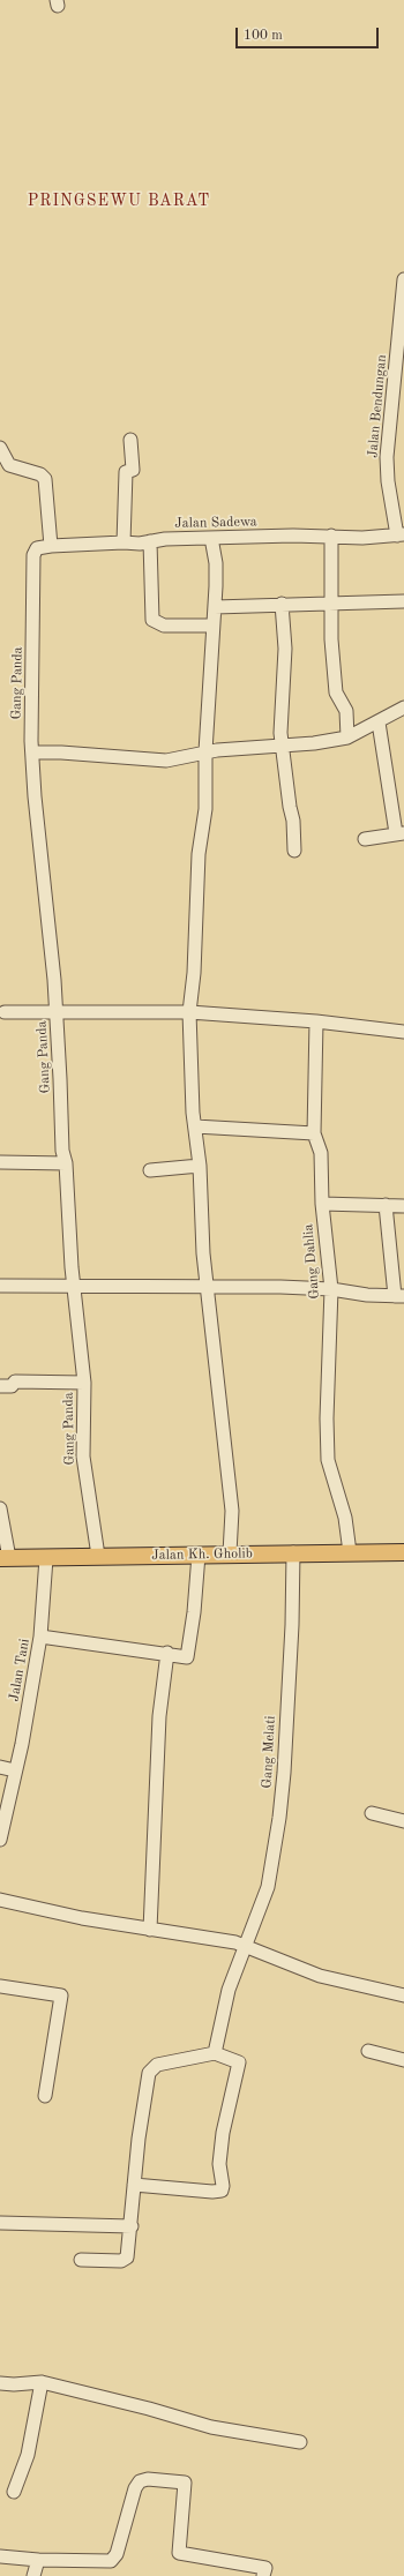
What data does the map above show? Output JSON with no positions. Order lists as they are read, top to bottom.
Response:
{
  "streets": {
    "main road": ["Jalan Kh. Gholib"],
    "street": [
      "Jalan Bendungan",
      "Jalan Sadewa",
      "Gang Panda",
      "Gang Dahlia",
      "Jalan Tani",
      "Gang Melati"
    ]
  },
  "crossings": [
    ["Jalan Bendungan", "Jalan Sadewa"],
    ["Jalan Sadewa", "Gang Panda"],
    ["Gang Panda", "Jalan Kh. Gholib"],
    ["Gang Dahlia", "Jalan Kh. Gholib"],
    ["Jalan Kh. Gholib", "Jalan Tani"],
    ["Jalan Kh. Gholib", "Gang Melati"]
  ],
  "districts": ["PRINGSEWU BARAT"],
  "scale_bar": "100 m"
}
